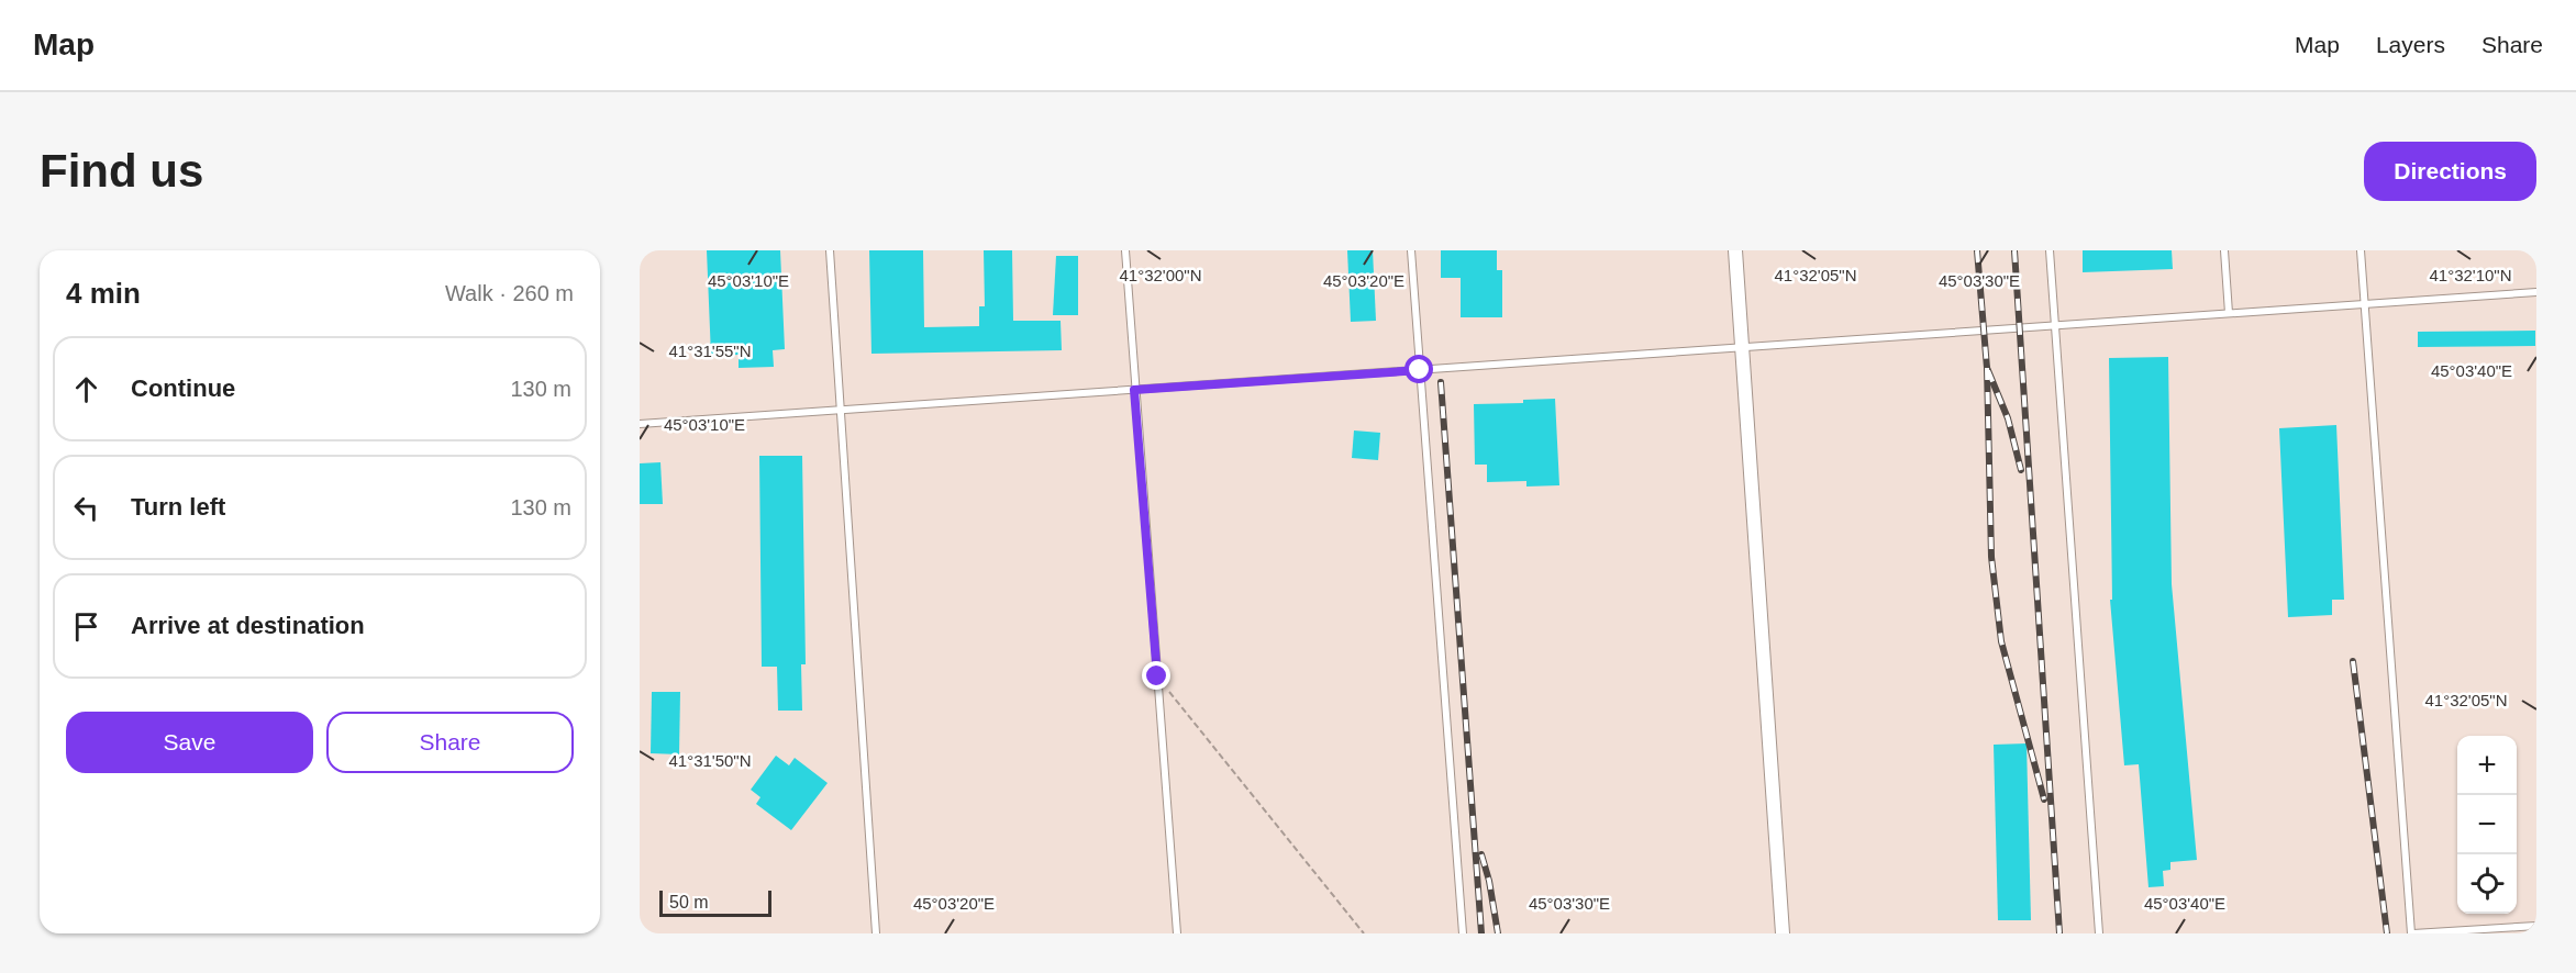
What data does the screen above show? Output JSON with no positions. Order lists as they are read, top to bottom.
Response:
{
  "scale_bar": "50 m",
  "page": {
    "header": "Map",
    "nav": ["Map", "Layers", "Share"],
    "buttons": [
      "Directions",
      ["Save", "Share"]
    ],
    "title": "Find us",
    "heading": ["4 min", "Walk · 260 m"],
    "list": [
      ["Continue", "130 m"],
      ["Turn left", "130 m"],
      "Arrive at destination"
    ],
    "map_buttons": ["+", "−"],
    "scale": "50 m"
  },
  "coordinates": [
    "41°32'00\"N",
    "41°32'05\"N",
    "41°32'10\"N",
    "45°03'10\"E",
    "45°03'20\"E",
    "45°03'30\"E",
    "41°31'55\"N",
    "45°03'40\"E",
    "41°31'50\"N"
  ]
}
